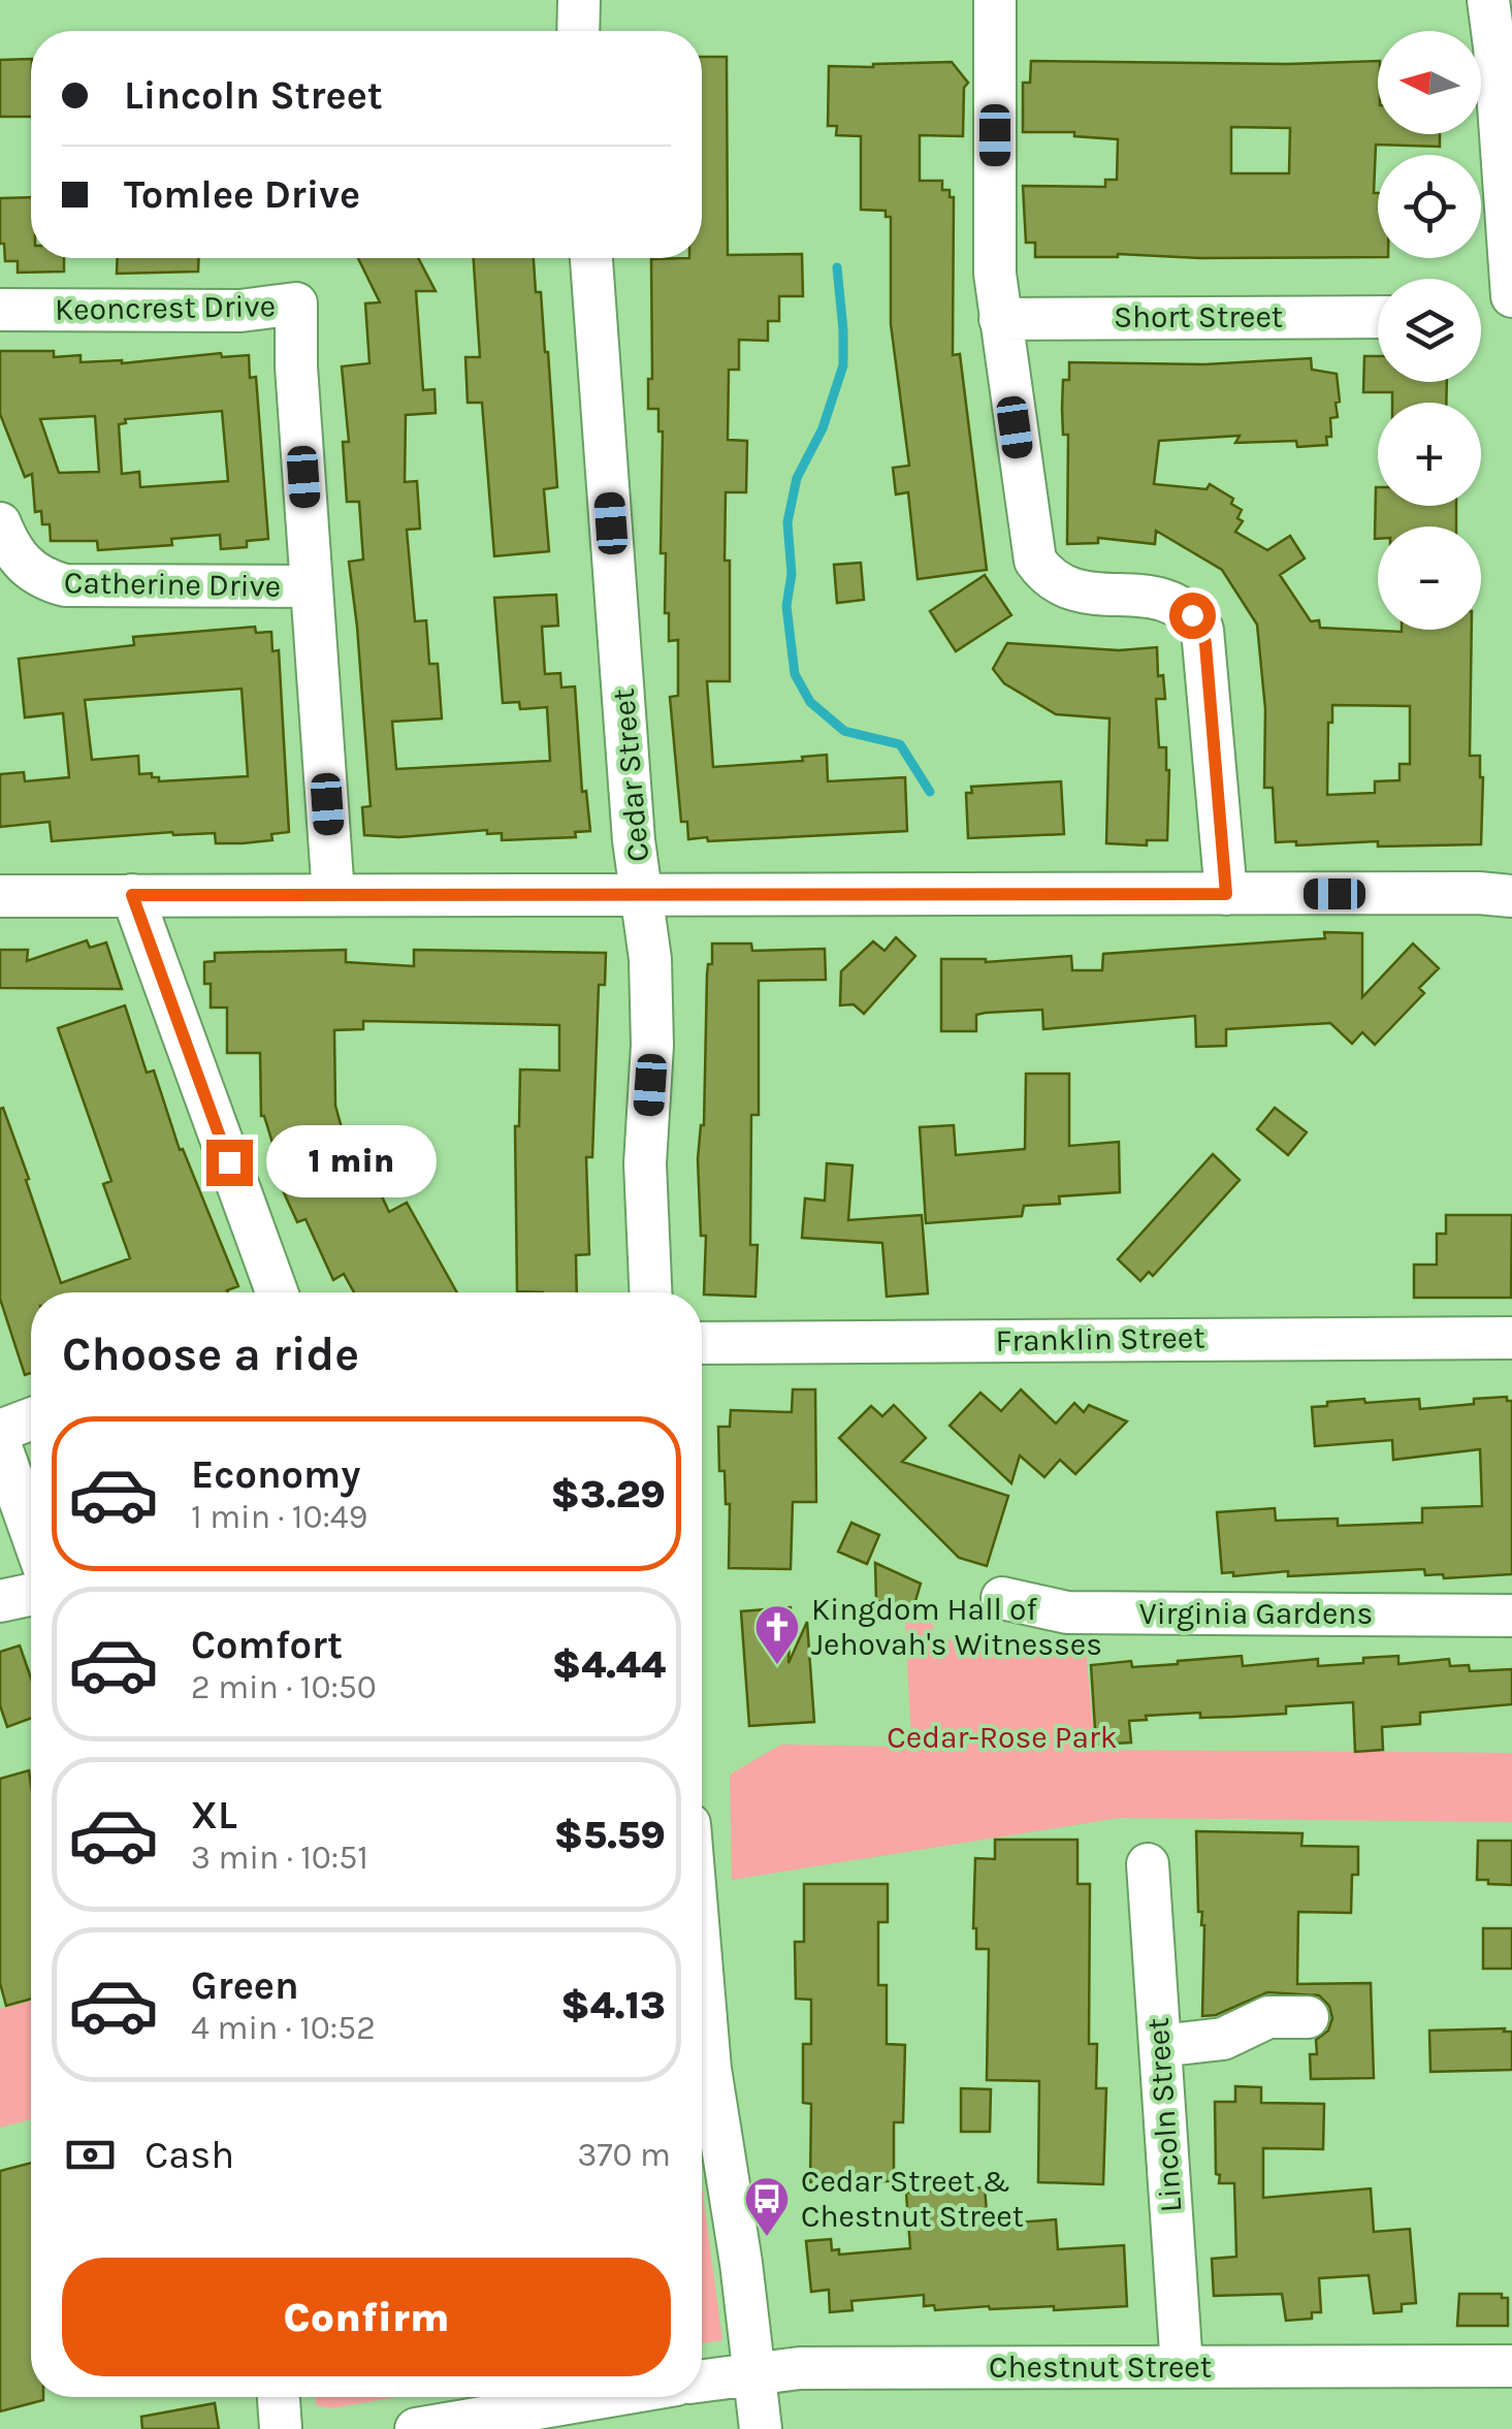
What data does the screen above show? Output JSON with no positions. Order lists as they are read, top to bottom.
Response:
{
  "streets": {
    "street": [
      "Keoncrest Drive",
      "Short Street",
      "Catherine Drive",
      "Cedar Street",
      "Franklin Street",
      "Virginia Gardens",
      "Lincoln Street",
      "Chestnut Street"
    ]
  },
  "crossings": [
    ["Keoncrest Drive", "Catherine Drive"],
    ["Lincoln Street", "Chestnut Street"]
  ],
  "parks": ["Cedar-Rose Park"],
  "places": {
    "church": ["Kingdom Hall of Jehovah's Witnesses"],
    "bus stop": ["Cedar Street & Chestnut Street"]
  },
  "north": "left",
  "page": {
    "map_buttons": ["+", "−"],
    "banner": ["Lincoln Street", "Tomlee Drive"],
    "bubble": "1 min",
    "heading": "Choose a ride",
    "list": [
      {
        "name": "Economy",
        "note": "1 min · 10:49",
        "value": "$3.29"
      },
      {
        "name": "Comfort",
        "note": "2 min · 10:50",
        "value": "$4.44"
      },
      {
        "name": "XL",
        "note": "3 min · 10:51",
        "value": "$5.59"
      },
      {
        "name": "Green",
        "note": "4 min · 10:52",
        "value": "$4.13"
      }
    ],
    "pay": ["Cash", "370 m"],
    "buttons": "Confirm"
  }
}
